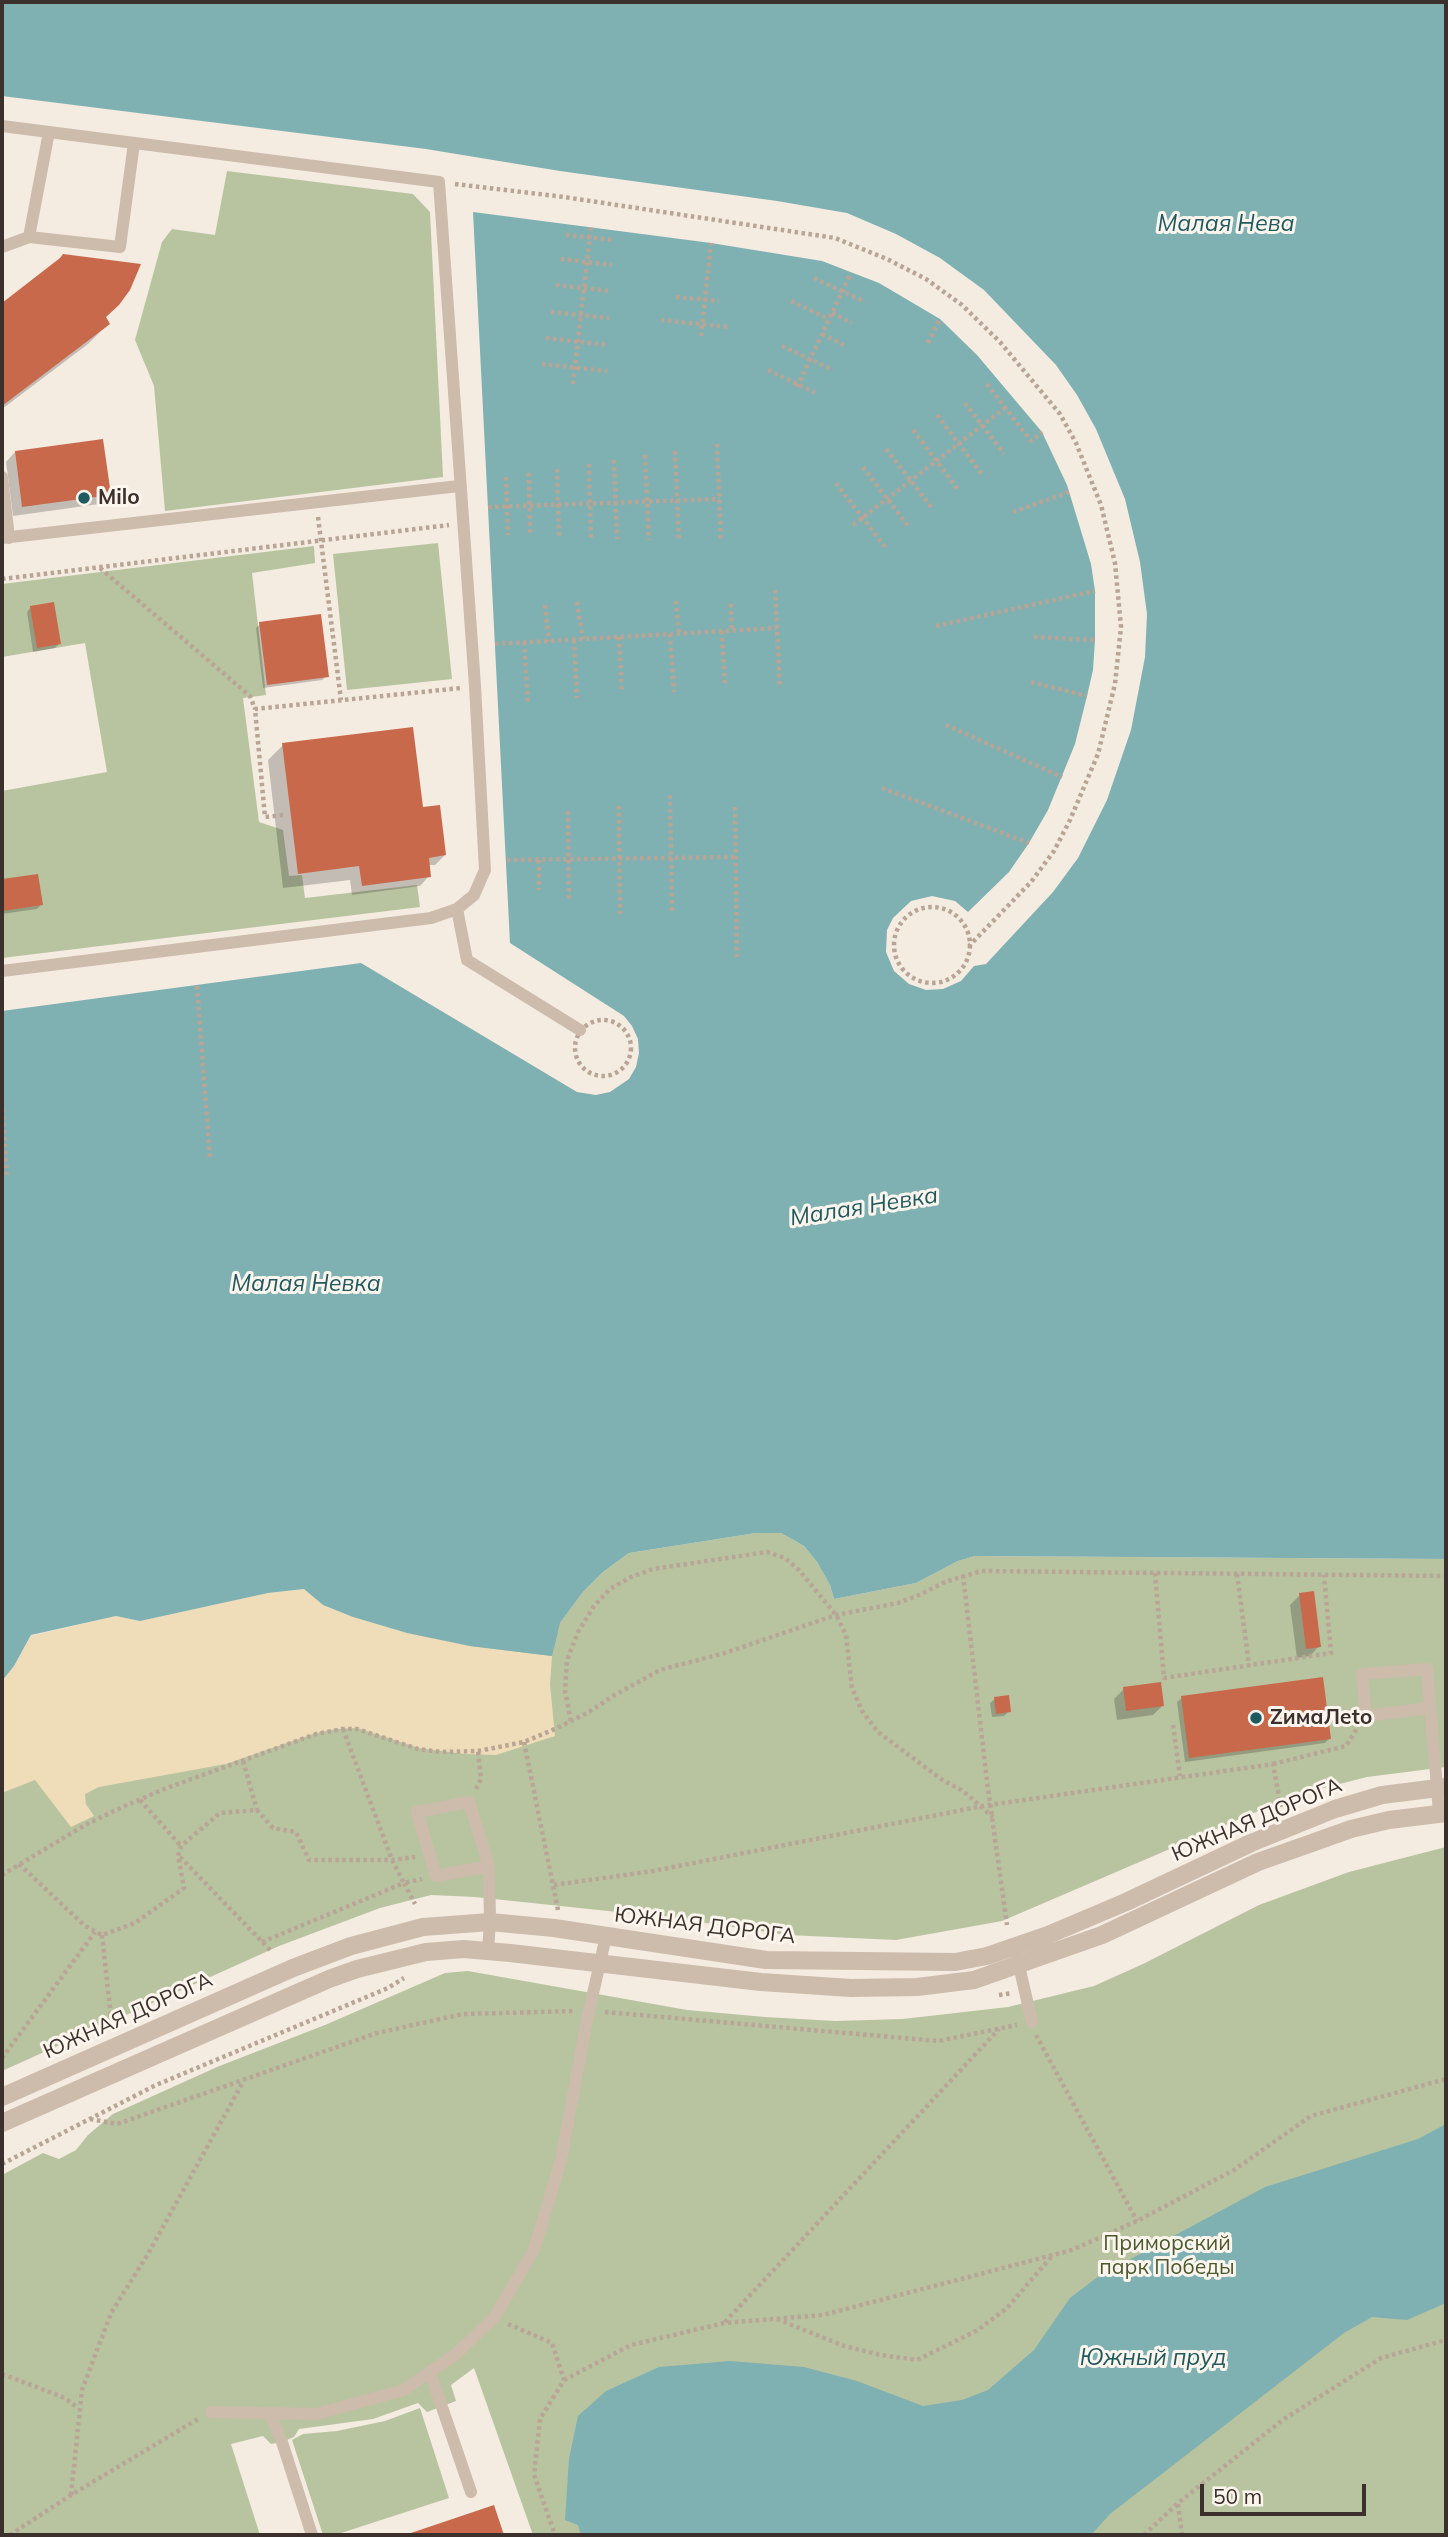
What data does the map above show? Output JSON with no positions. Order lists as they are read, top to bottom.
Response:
{
  "streets": {
    "street": ["ЮЖНАЯ ДОРОГА"]
  },
  "water": ["Малая Нева", "Малая Невка", "Южный пруд"],
  "parks": ["Приморский парк Победы"],
  "places": ["Milo", "ZимаЛеtо"],
  "scale_bar": "50 m"
}
